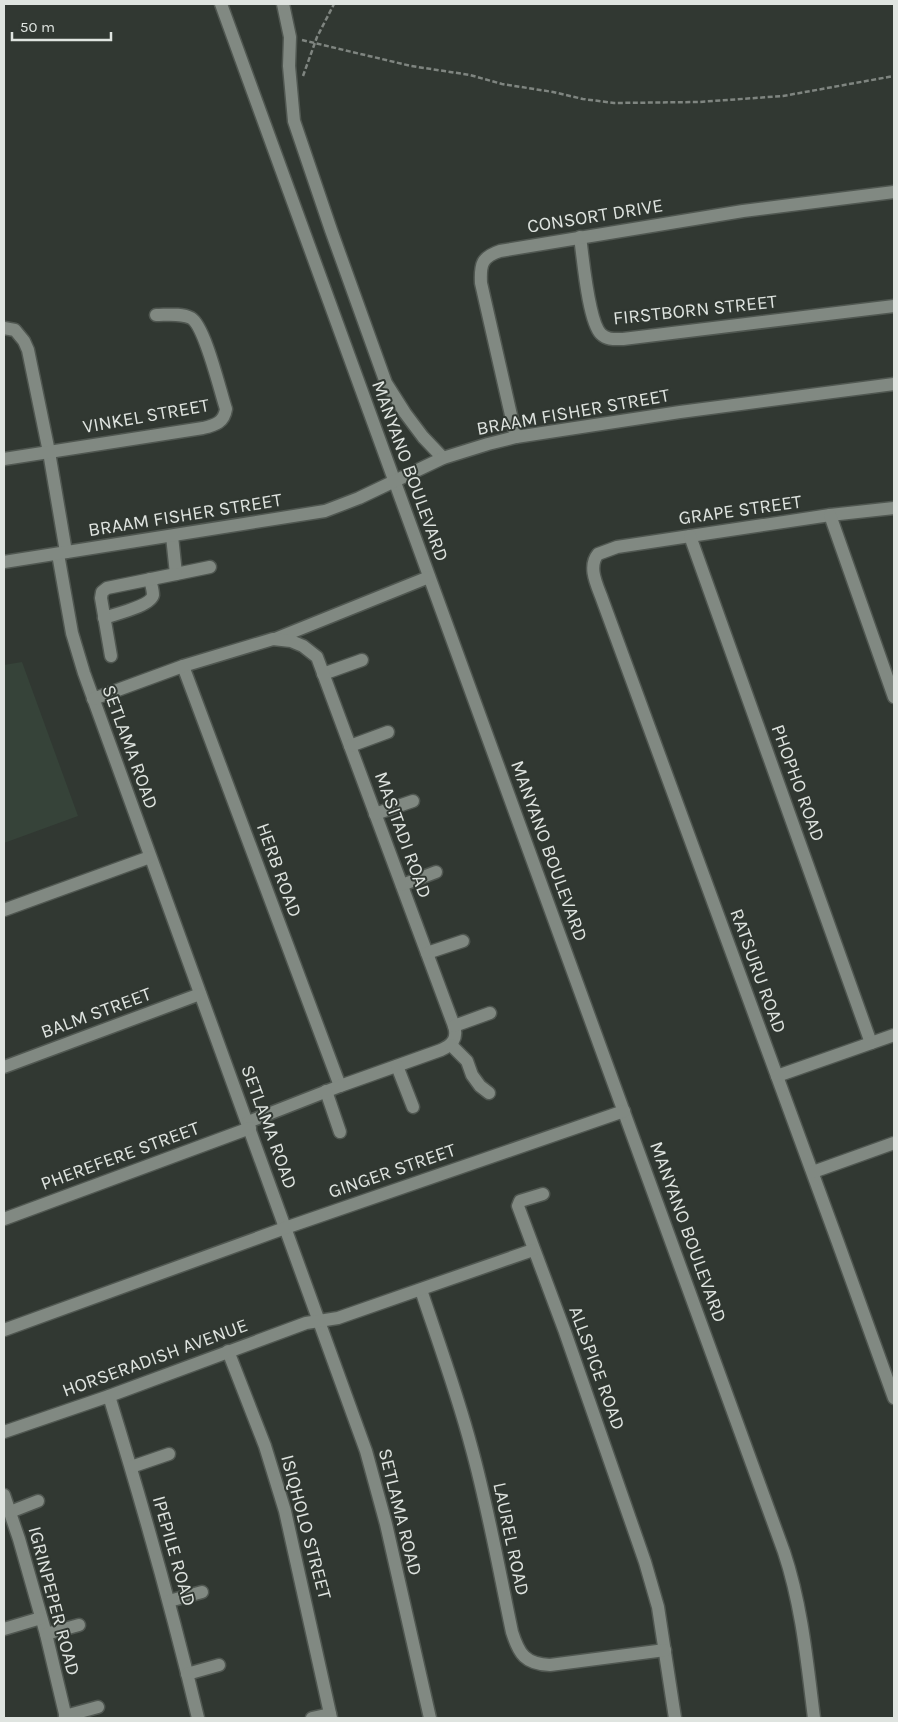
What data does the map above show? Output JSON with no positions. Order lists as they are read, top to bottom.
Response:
{
  "streets": {
    "street": [
      "CONSORT DRIVE",
      "FIRSTBORN STREET",
      "BRAAM FISHER STREET",
      "VINKEL STREET",
      "MANYANO BOULEVARD",
      "GRAPE STREET",
      "SETLAMA ROAD",
      "PHOPHO ROAD",
      "MASITADI ROAD",
      "HERB ROAD",
      "RATSURU ROAD",
      "BALM STREET",
      "PHEREFERE STREET",
      "GINGER STREET",
      "HORSERADISH AVENUE",
      "ALLSPICE ROAD",
      "ISIQHOLO STREET",
      "LAUREL ROAD",
      "IPEPILE ROAD",
      "IGRINPEPER ROAD"
    ]
  },
  "crossings": [
    ["CONSORT DRIVE", "FIRSTBORN STREET"],
    ["CONSORT DRIVE", "BRAAM FISHER STREET"],
    ["BRAAM FISHER STREET", "MANYANO BOULEVARD"],
    ["BRAAM FISHER STREET", "SETLAMA ROAD"],
    ["VINKEL STREET", "SETLAMA ROAD"],
    ["MANYANO BOULEVARD", "GINGER STREET"],
    ["GRAPE STREET", "PHOPHO ROAD"],
    ["GRAPE STREET", "RATSURU ROAD"],
    ["SETLAMA ROAD", "MASITADI ROAD"],
    ["SETLAMA ROAD", "BALM STREET"],
    ["SETLAMA ROAD", "PHEREFERE STREET"],
    ["SETLAMA ROAD", "GINGER STREET"],
    ["SETLAMA ROAD", "HORSERADISH AVENUE"],
    ["MASITADI ROAD", "HERB ROAD"],
    ["HORSERADISH AVENUE", "ISIQHOLO STREET"],
    ["HORSERADISH AVENUE", "IPEPILE ROAD"],
    ["ALLSPICE ROAD", "LAUREL ROAD"]
  ],
  "scale_bar": "50 m"
}
